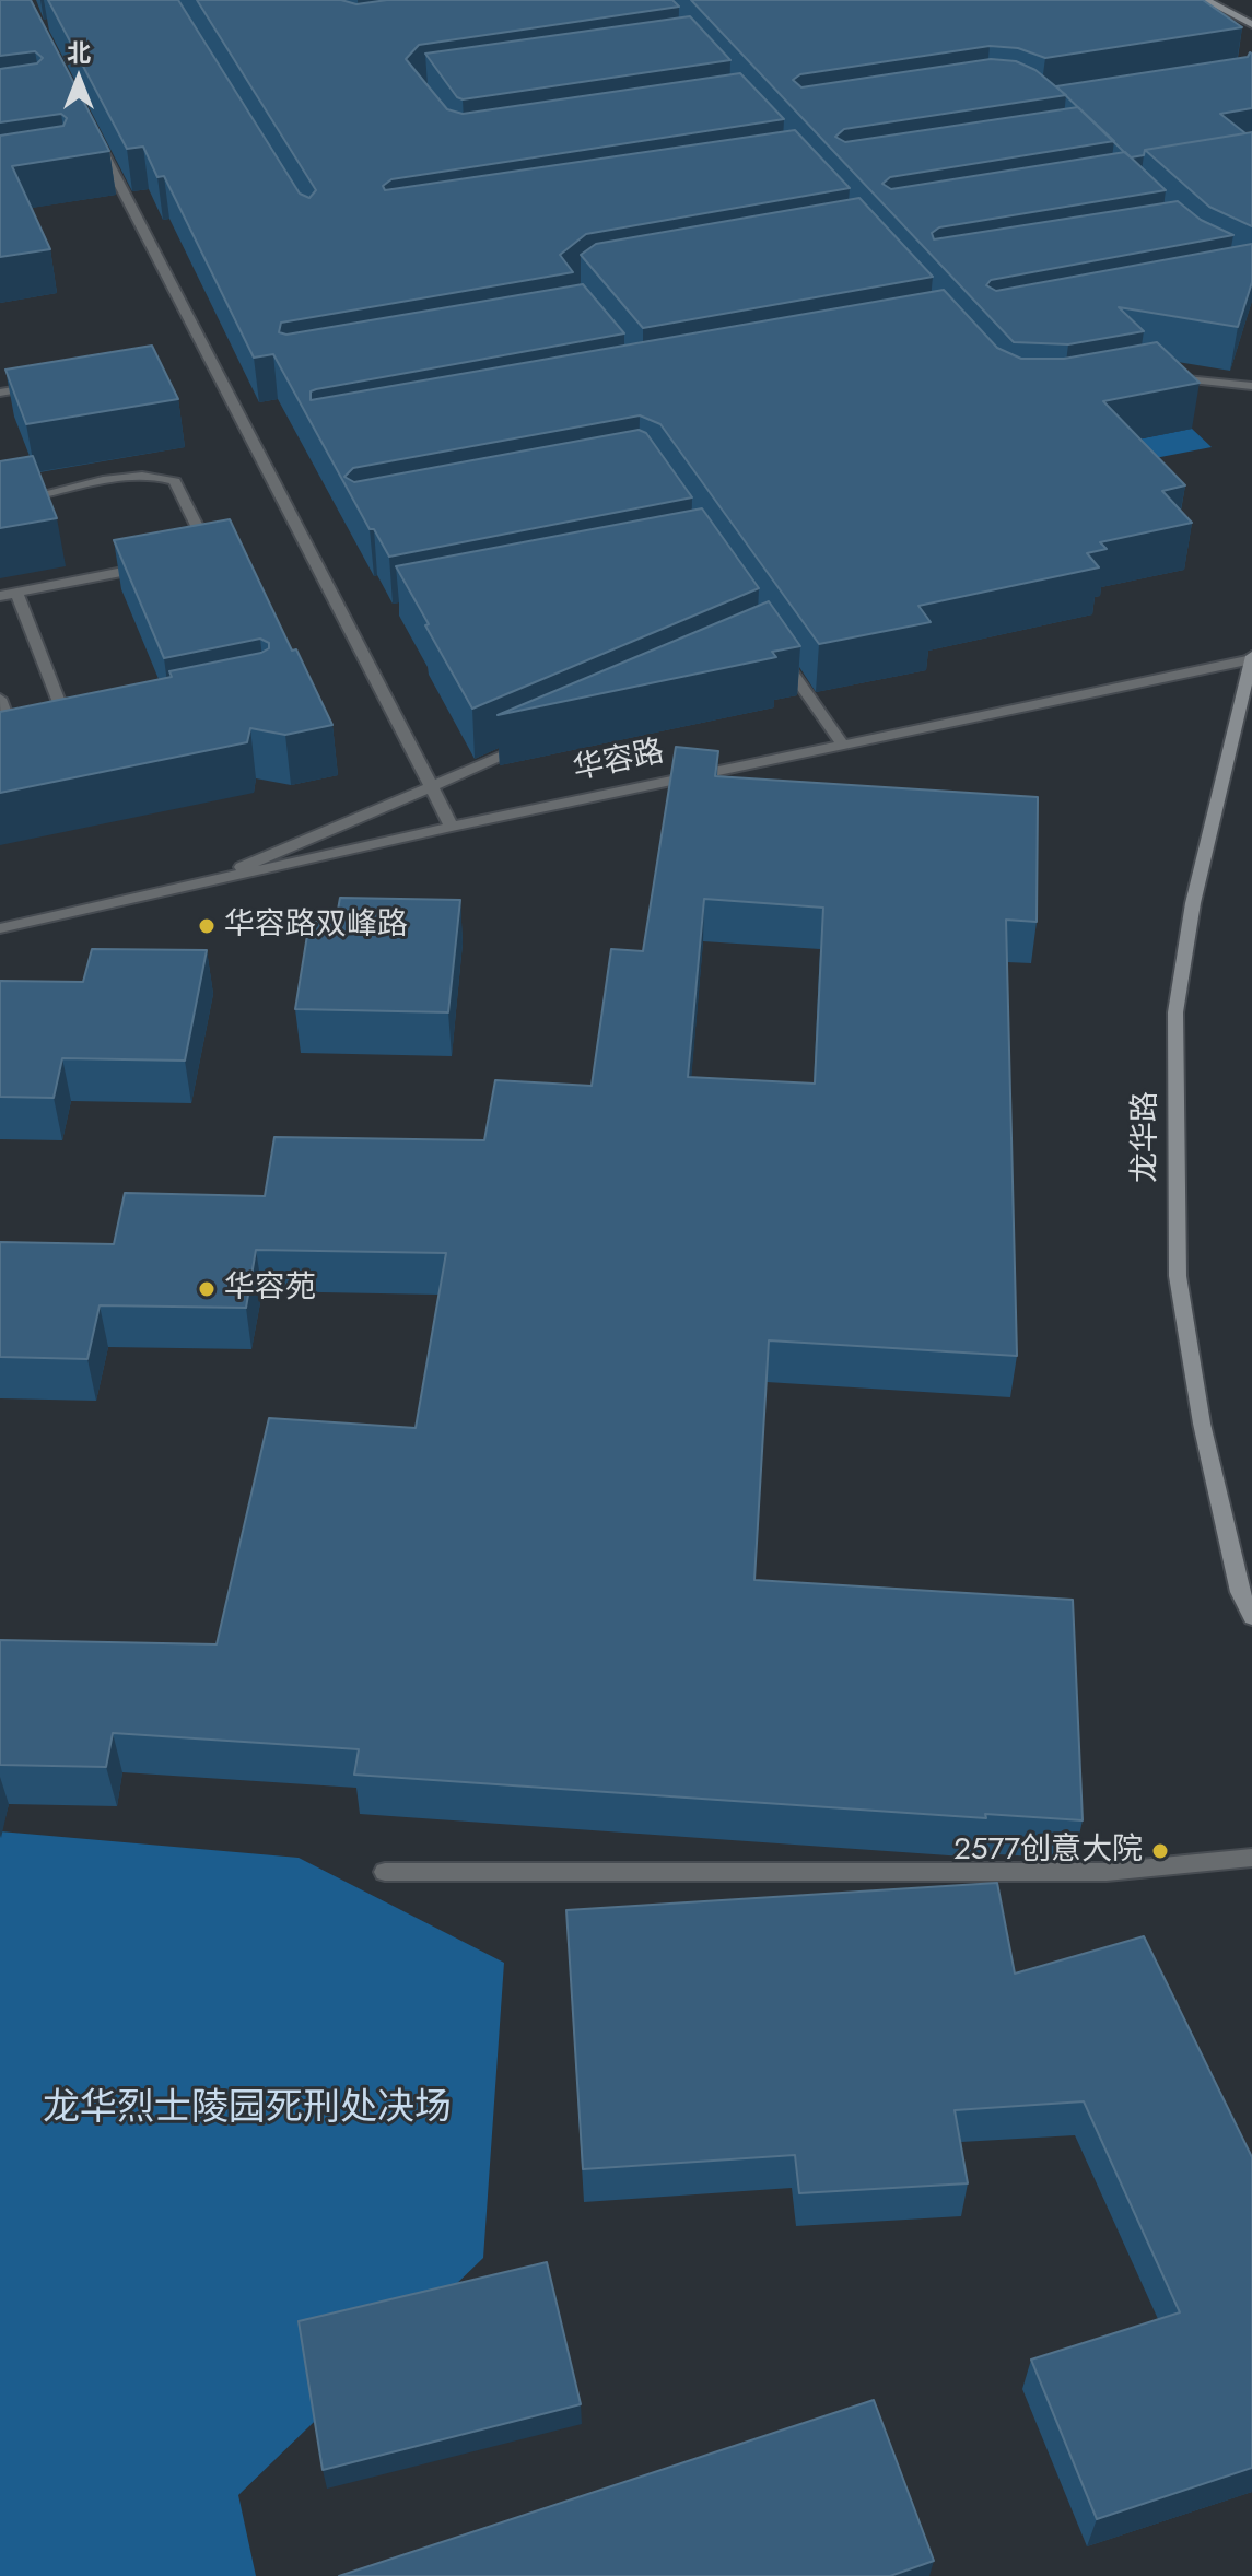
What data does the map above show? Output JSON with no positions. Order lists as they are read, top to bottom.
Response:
{
  "streets": {
    "main road": ["龙华路"],
    "street": ["华容路"]
  },
  "crossings": [
    ["华容路", "龙华路"]
  ],
  "parks": ["龙华烈士陵园死刑处决场"],
  "places": ["华容路双峰路", "华容苑", "2577创意大院"],
  "north": "top"
}
